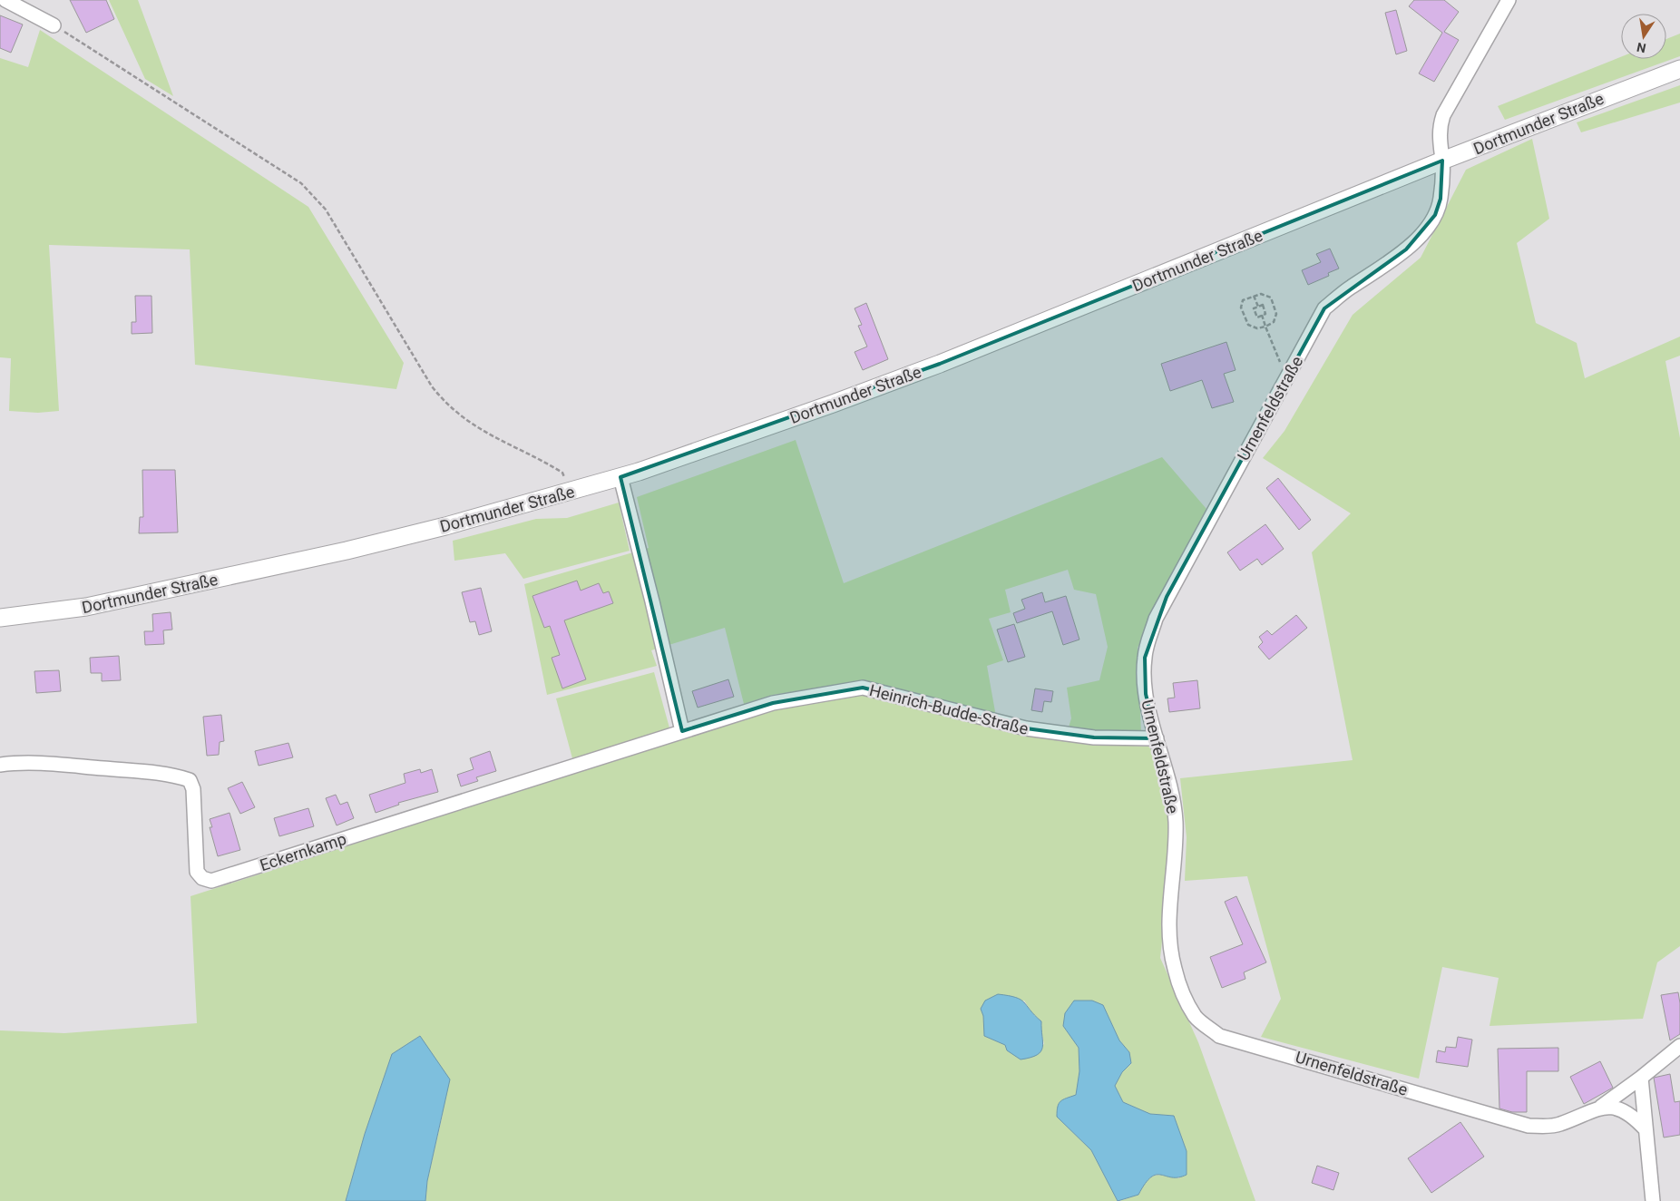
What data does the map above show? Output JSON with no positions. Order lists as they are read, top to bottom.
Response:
{
  "streets": {
    "main road": ["Dortmunder Straße"],
    "street": ["Urnenfeldstraße", "Heinrich-Budde-Straße", "Eckernkamp"]
  },
  "crossings": [
    ["Dortmunder Straße", "Urnenfeldstraße"],
    ["Urnenfeldstraße", "Heinrich-Budde-Straße"],
    ["Heinrich-Budde-Straße", "Eckernkamp"]
  ],
  "north": "bottom"
}
